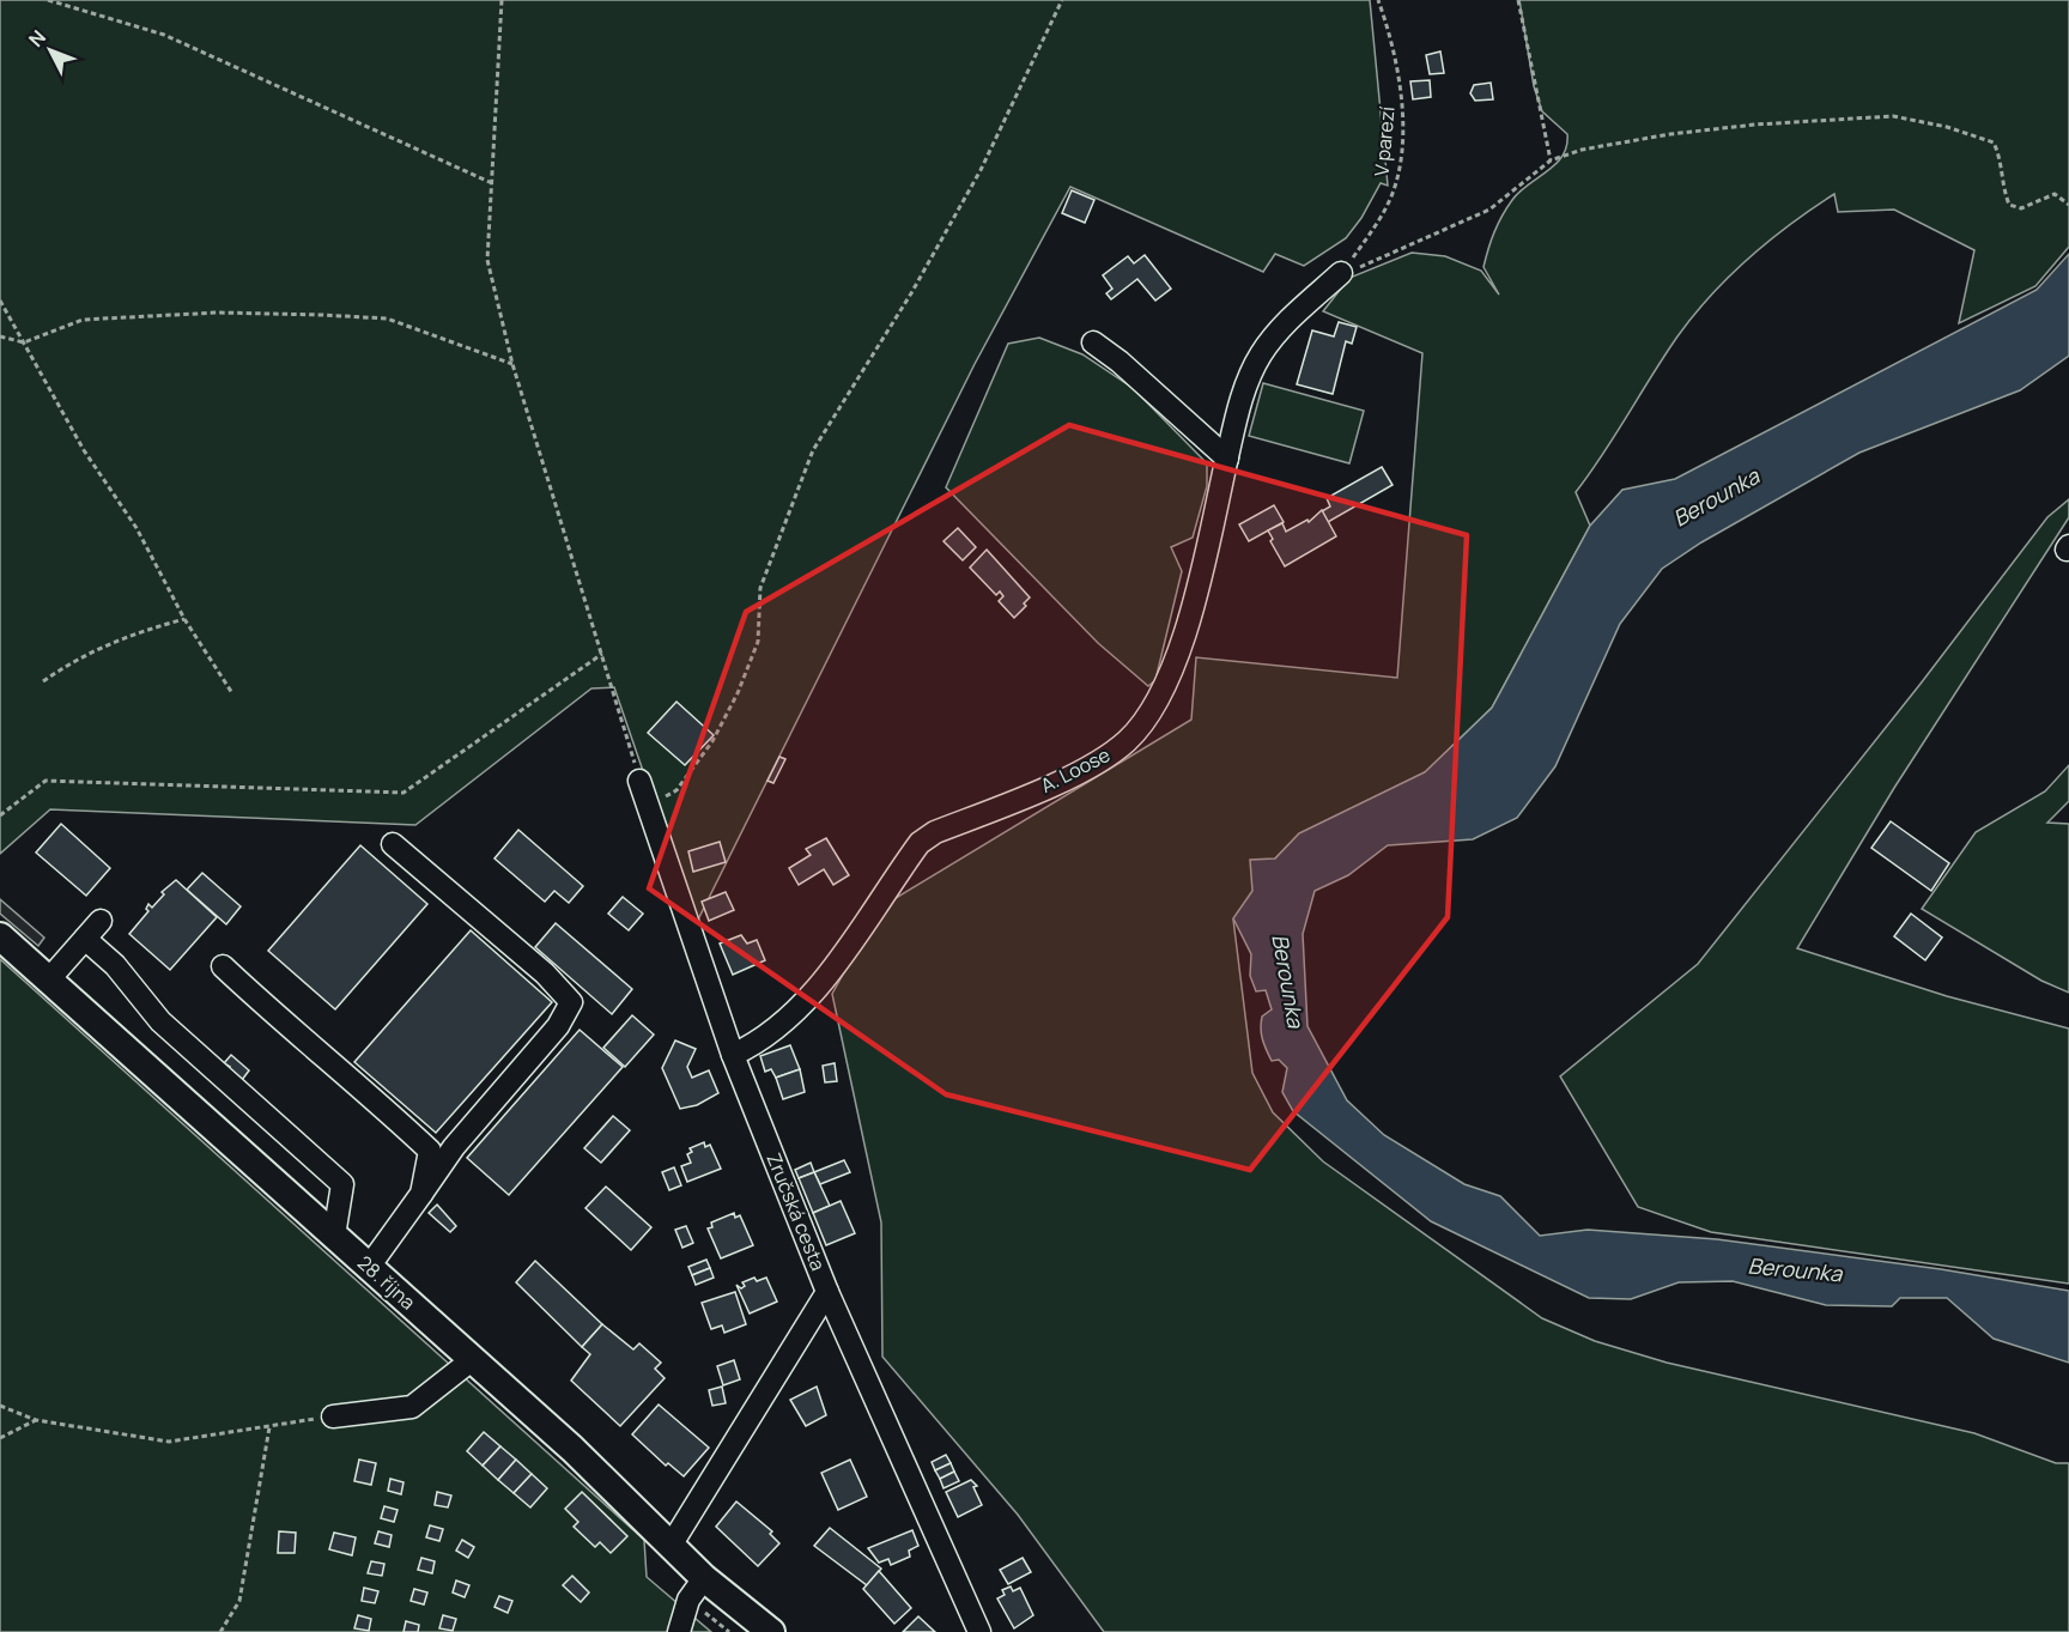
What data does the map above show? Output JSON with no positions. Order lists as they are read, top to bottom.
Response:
{
  "streets": {
    "main road": ["28. října"],
    "street": ["A. Loose", "Zručská cesta"],
    "path": ["V parezí"]
  },
  "crossings": [
    ["V parezí", "A. Loose"],
    ["A. Loose", "Zručská cesta"]
  ],
  "water": ["Berounka"],
  "north": "top left"
}
